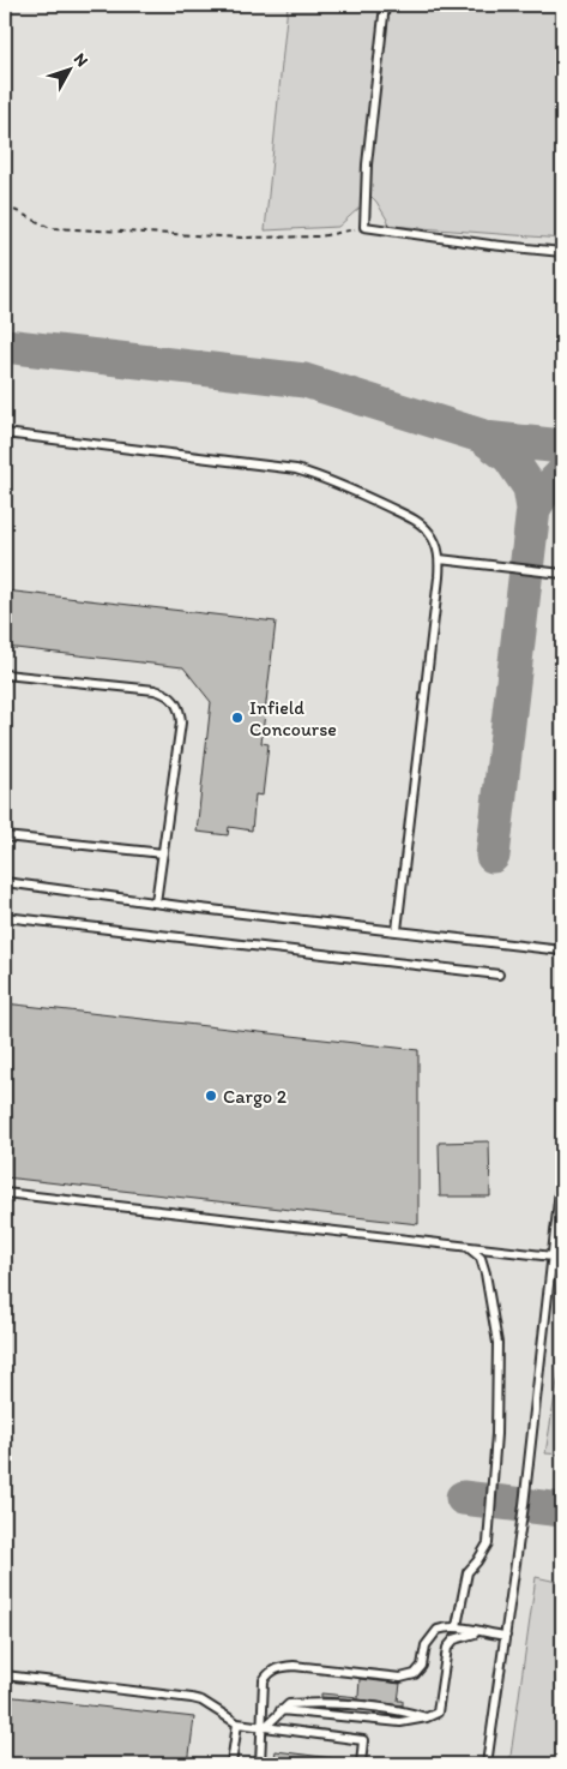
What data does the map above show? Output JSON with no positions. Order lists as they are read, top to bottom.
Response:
{
  "places": ["Infield Concourse", "Cargo 2"],
  "north": "top right"
}
